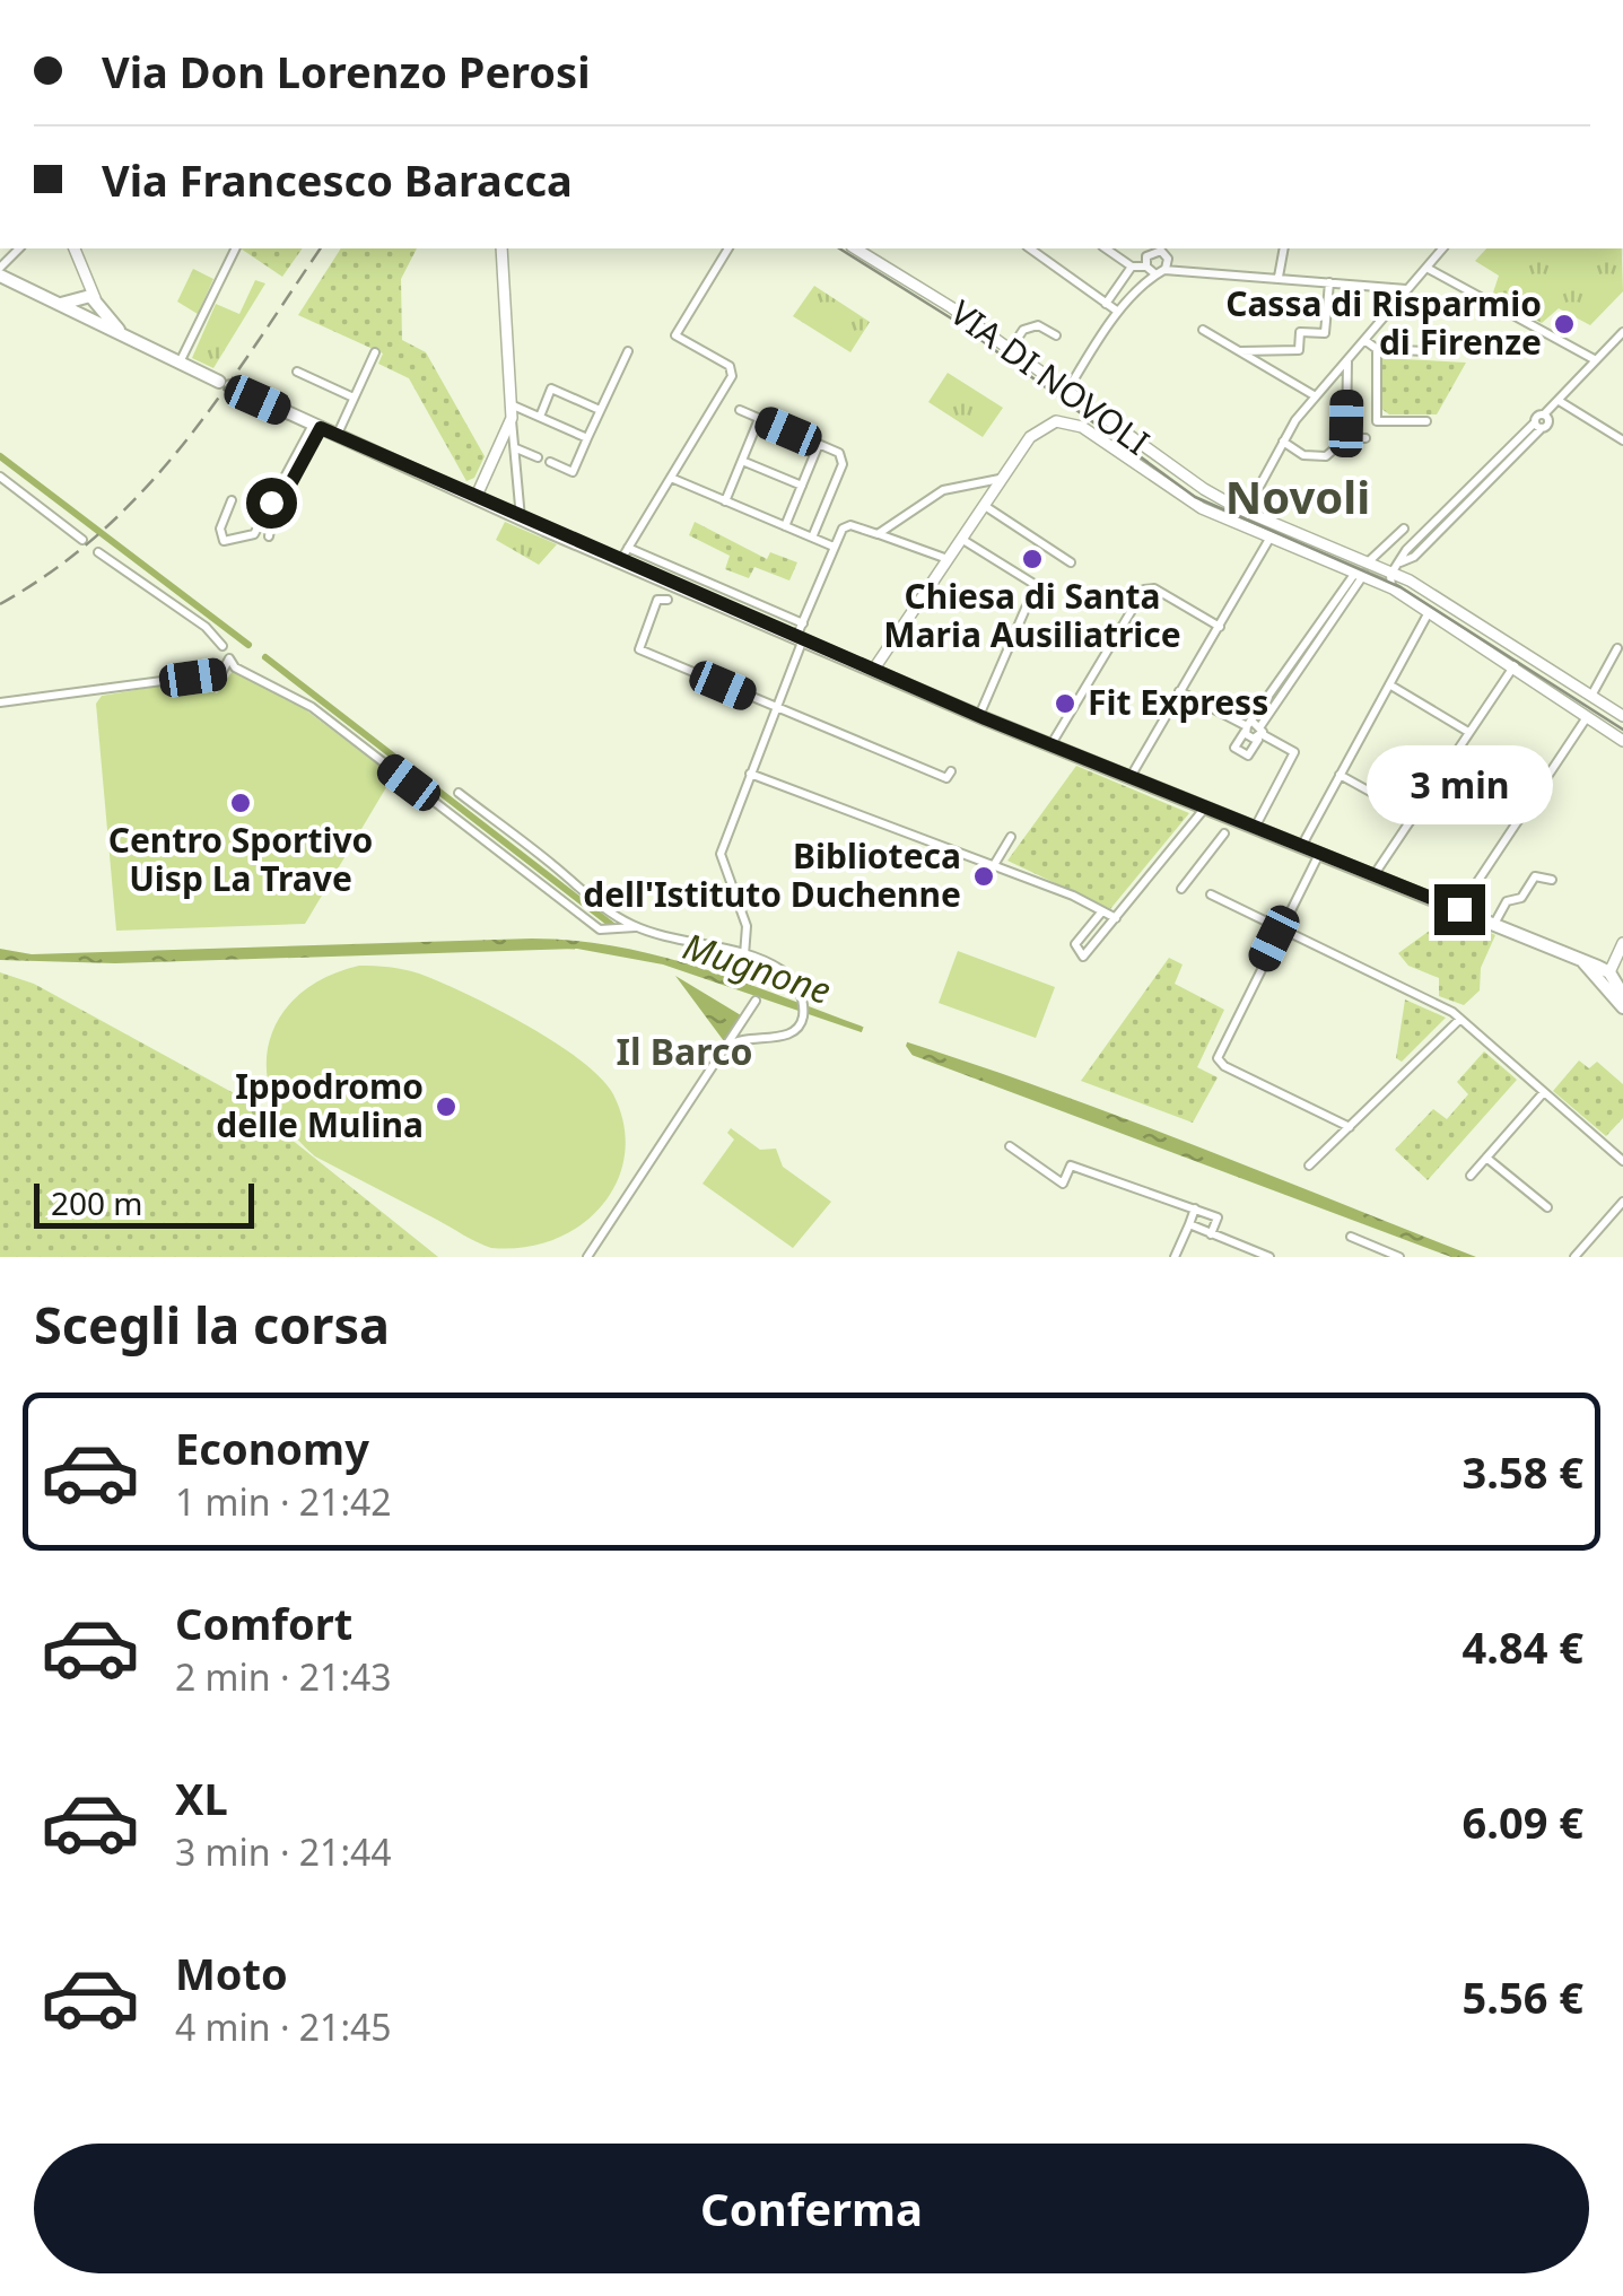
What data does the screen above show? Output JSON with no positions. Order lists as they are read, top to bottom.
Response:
{
  "streets": {
    "street": ["VIA DI NOVOLI"]
  },
  "districts": ["Novoli", "Il Barco"],
  "water": ["Mugnone"],
  "places": [
    "Cassa di Risparmio di Firenze",
    "Chiesa di Santa Maria Ausiliatrice",
    "Fit Express",
    "Centro Sportivo Uisp La Trave",
    "Biblioteca dell'Istituto Duchenne",
    "Ippodromo delle Mulina"
  ],
  "scale_bar": "200 m",
  "page": {
    "banner": ["Via Don Lorenzo Perosi", "Via Francesco Baracca"],
    "bubble": "3 min",
    "scale": "200 m",
    "heading": "Scegli la corsa",
    "list": [
      {
        "name": "Economy",
        "note": "1 min · 21:42",
        "value": "3.58 €"
      },
      {
        "name": "Comfort",
        "note": "2 min · 21:43",
        "value": "4.84 €"
      },
      {
        "name": "XL",
        "note": "3 min · 21:44",
        "value": "6.09 €"
      },
      {
        "name": "Moto",
        "note": "4 min · 21:45",
        "value": "5.56 €"
      }
    ],
    "buttons": "Conferma"
  }
}
